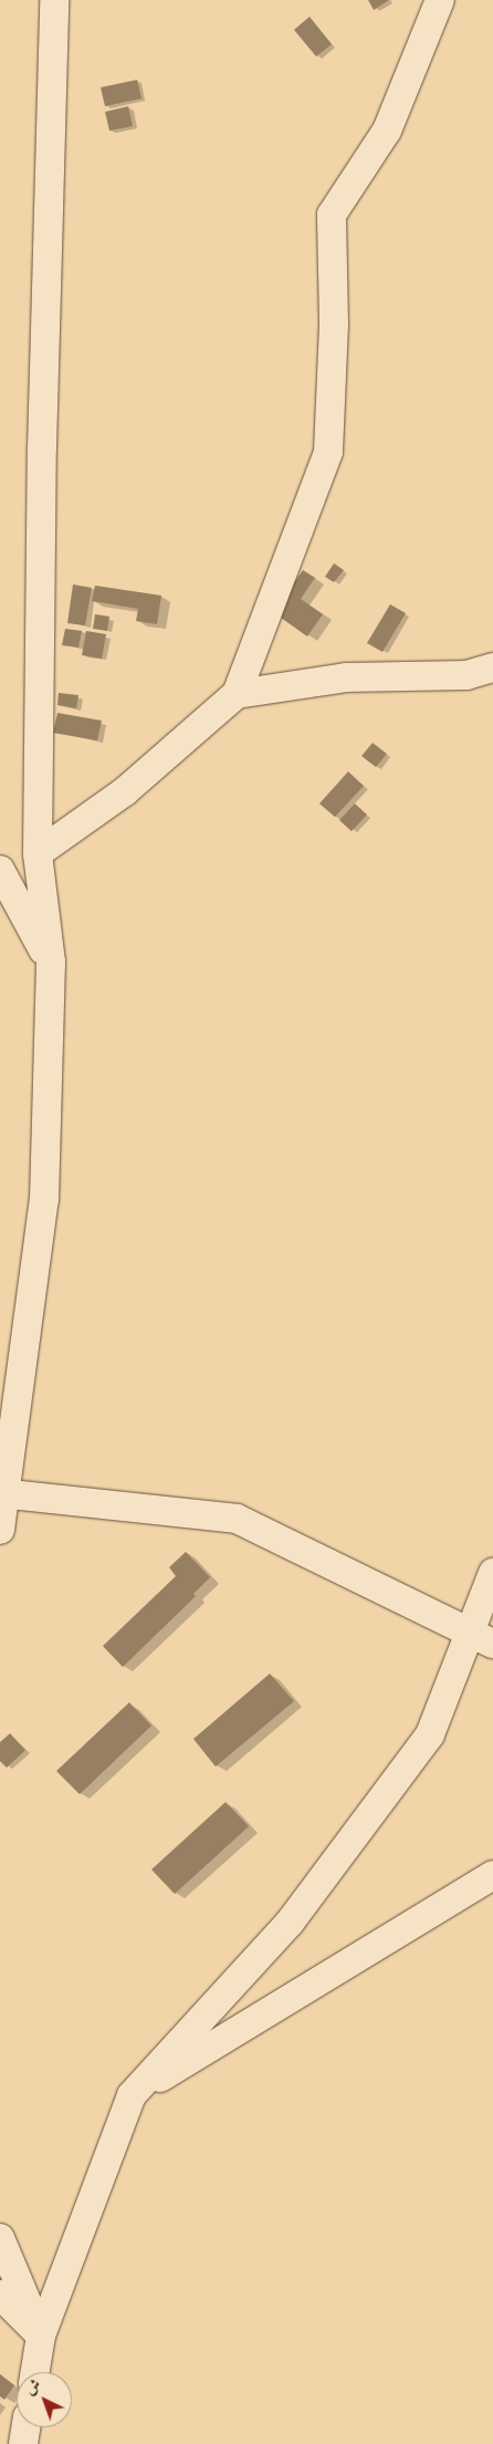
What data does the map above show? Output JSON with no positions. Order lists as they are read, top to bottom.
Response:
{
  "north": "top left"
}
